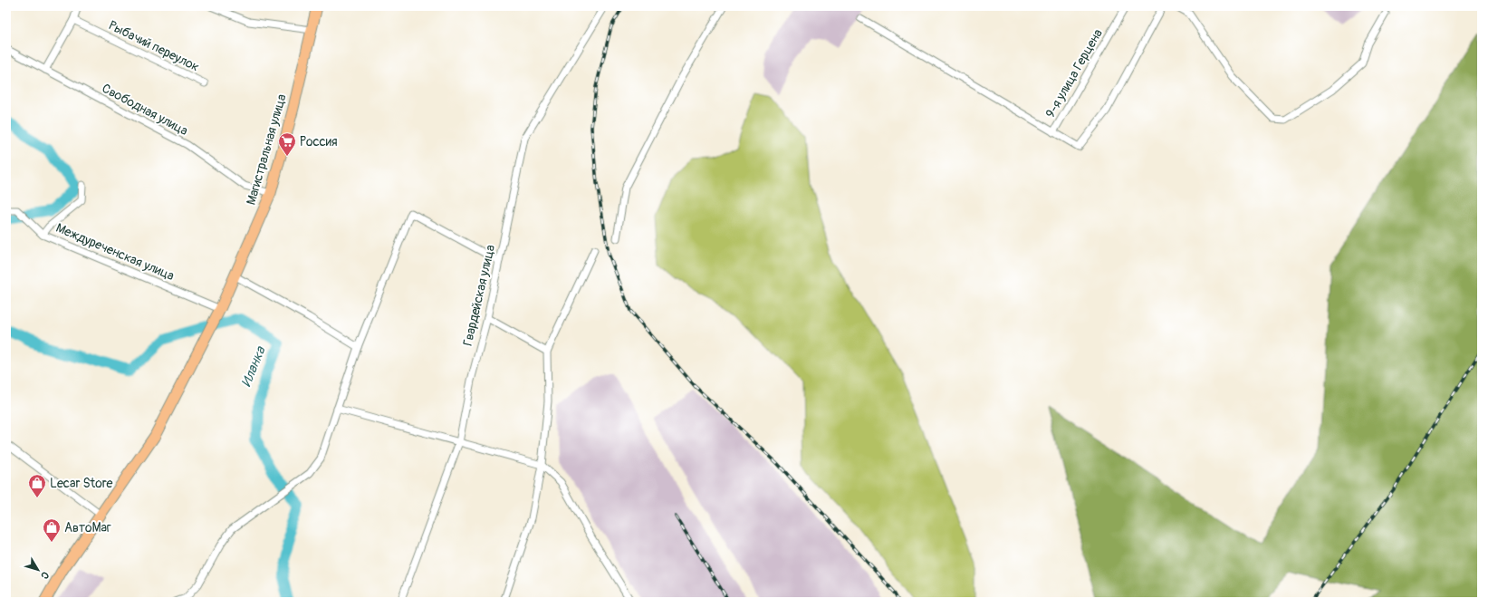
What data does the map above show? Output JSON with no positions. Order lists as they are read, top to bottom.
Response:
{
  "streets": {
    "main road": ["Магистральная улица"],
    "street": [
      "Рыбачий переулок",
      "9-я улица Герцена",
      "Свободная улица",
      "Междуреченская улица",
      "Гвардейская улица"
    ]
  },
  "crossings": [
    ["Свободная улица", "Магистральная улица"],
    ["Магистральная улица", "Междуреченская улица"]
  ],
  "water": ["Иланка"],
  "places": {
    "supermarket": ["Россия"],
    "shop": ["Lecar Store", "АвтоМаг"]
  },
  "north": "bottom right"
}
